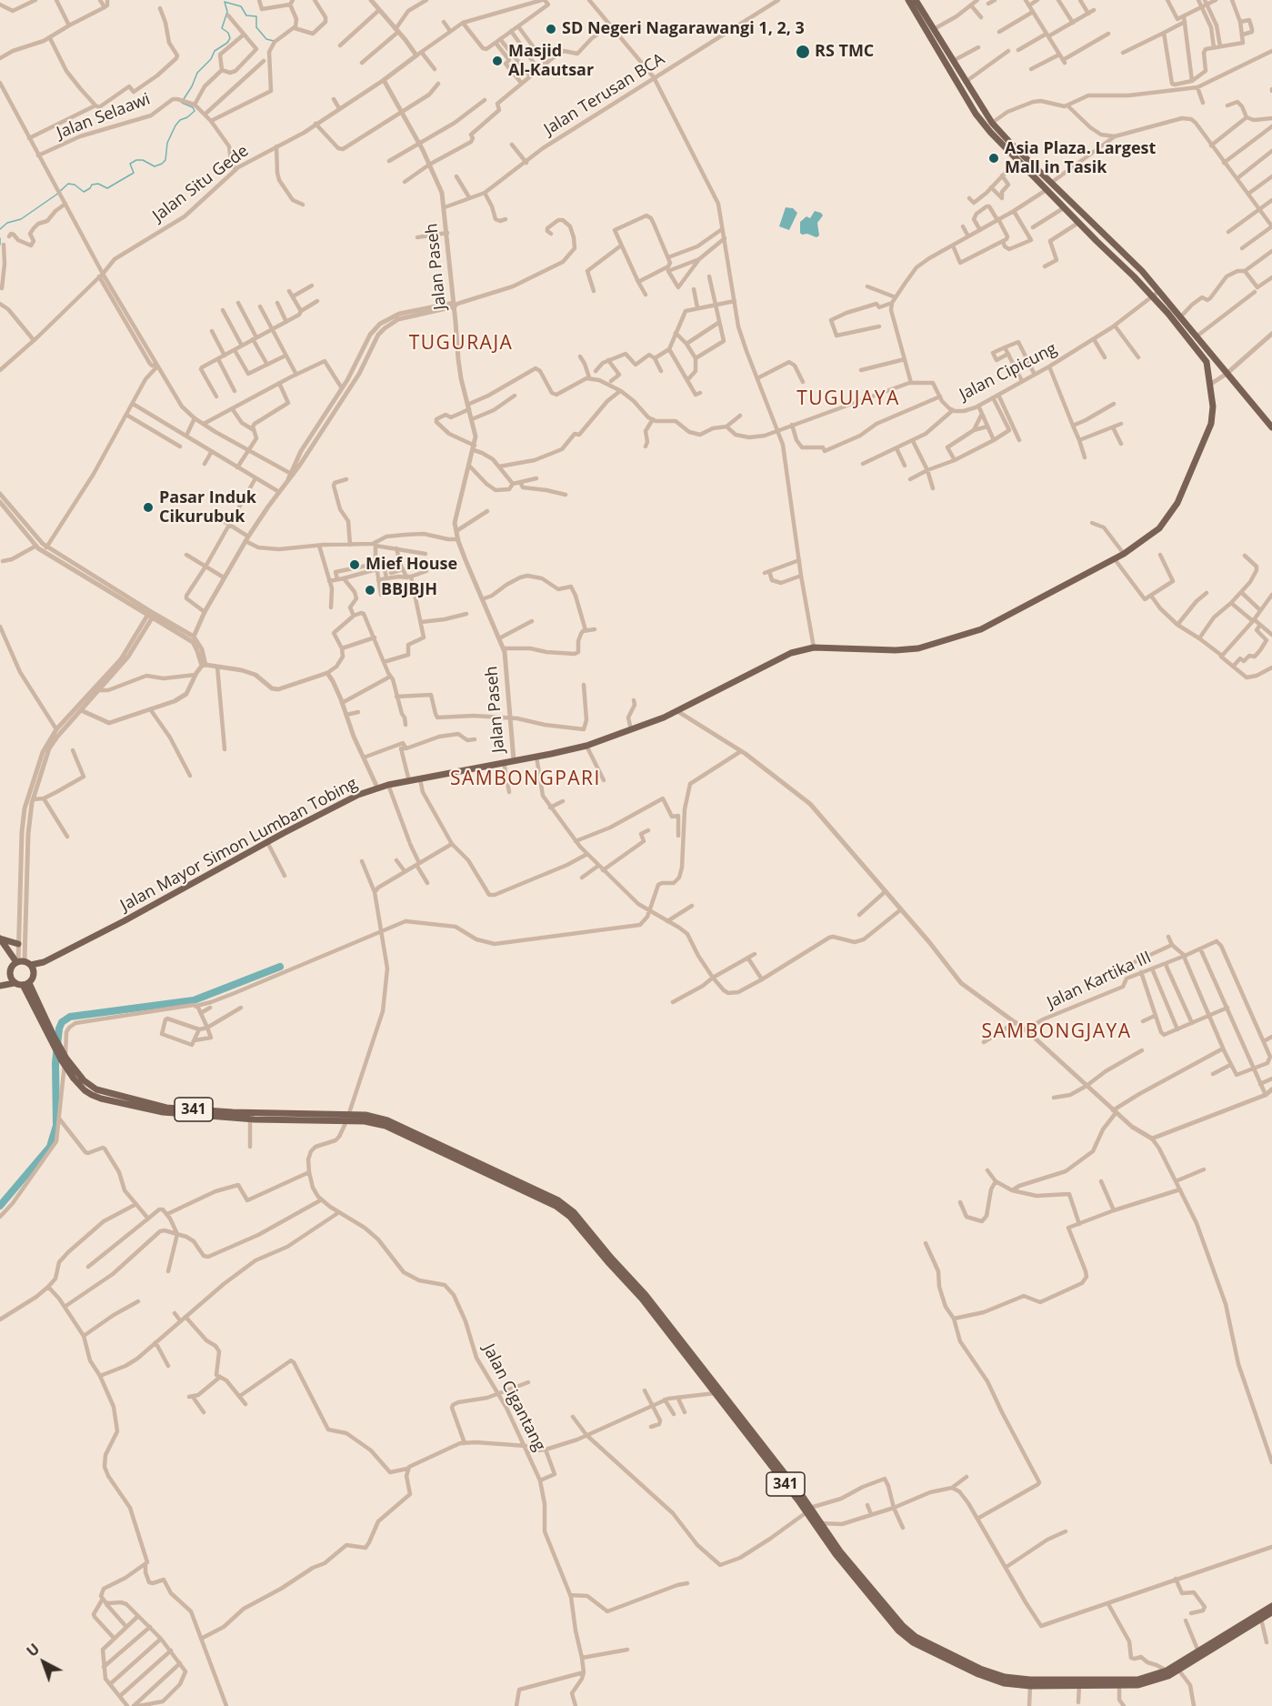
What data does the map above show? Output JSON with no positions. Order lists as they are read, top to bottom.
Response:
{
  "streets": {
    "main road": ["Jalan Mayor Simon Lumban Tobing", "341"],
    "street": [
      "Jalan Terusan BCA",
      "Jalan Selaawi",
      "Jalan Situ Gede",
      "Jalan Paseh",
      "Jalan Cipicung",
      "Jalan Kartika III",
      "Jalan Cigantang"
    ]
  },
  "crossings": [
    ["Jalan Terusan BCA", "Jalan Paseh"],
    ["Jalan Selaawi", "Jalan Situ Gede"],
    ["Jalan Situ Gede", "Jalan Paseh"],
    ["Jalan Paseh", "Jalan Mayor Simon Lumban Tobing"],
    ["Jalan Mayor Simon Lumban Tobing", "341"]
  ],
  "districts": [
    "TUGURAJA",
    "TUGUJAYA",
    "SAMBONGPARI",
    "SAMBONGJAYA"
  ],
  "places": [
    "SD Negeri Nagarawangi 1, 2, 3",
    "RS TMC",
    "Masjid Al-Kautsar",
    "Asia Plaza. Largest Mall in Tasik",
    "Pasar Induk Cikurubuk",
    "Mief House",
    "BBJBJH"
  ],
  "north": "top left"
}
